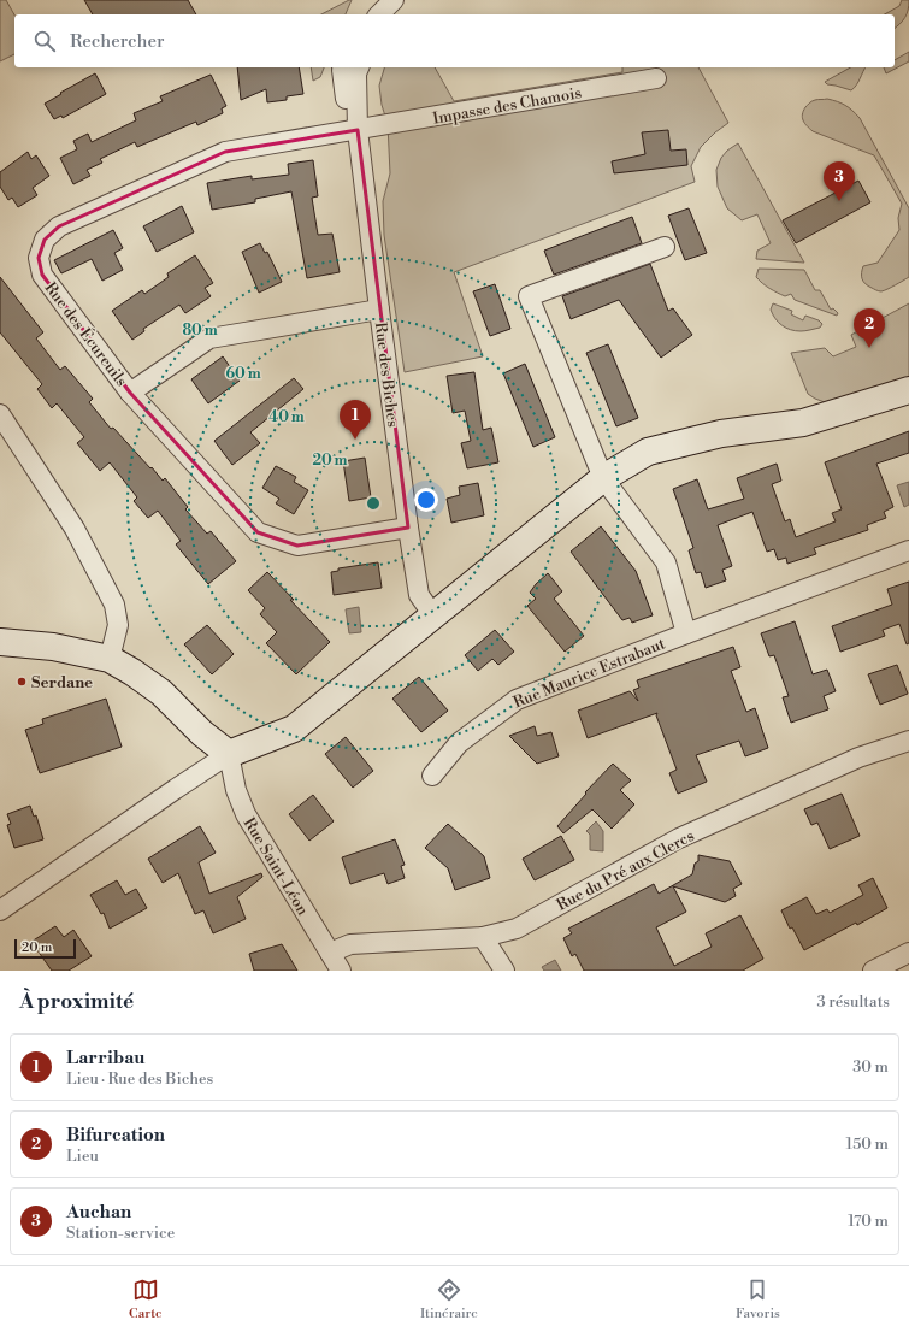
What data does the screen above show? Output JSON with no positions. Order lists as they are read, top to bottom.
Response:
{
  "streets": {
    "street": [
      "Impasse des Chamois",
      "Rue des Écureuils",
      "Rue des Biches",
      "Rue Maurice Estrabaut",
      "Rue Saint-Léon",
      "Rue du Pré aux Clercs"
    ]
  },
  "crossings": [
    ["Impasse des Chamois", "Rue des Écureuils"],
    ["Impasse des Chamois", "Rue des Biches"],
    ["Rue des Écureuils", "Rue des Biches"],
    ["Rue Saint-Léon", "Rue du Pré aux Clercs"]
  ],
  "places": ["Serdane"],
  "scale_bar": "20 m",
  "page": {
    "search": "Rechercher",
    "pins": ["3", "2", "1"],
    "scale": "20 m",
    "heading": ["À proximité", "3 résultats"],
    "list": [
      {
        "mark": "1",
        "name": "Larribau",
        "note": "Lieu · Rue des Biches",
        "value": "30 m"
      },
      {
        "mark": "2",
        "name": "Bifurcation",
        "note": "Lieu",
        "value": "150 m"
      },
      {
        "mark": "3",
        "name": "Auchan",
        "note": "Station-service",
        "value": "170 m"
      }
    ],
    "nav": ["Carte", "Itinéraire", "Favoris"]
  },
  "rings": [
    "80 m",
    "60 m",
    "40 m",
    "20 m"
  ]
}
